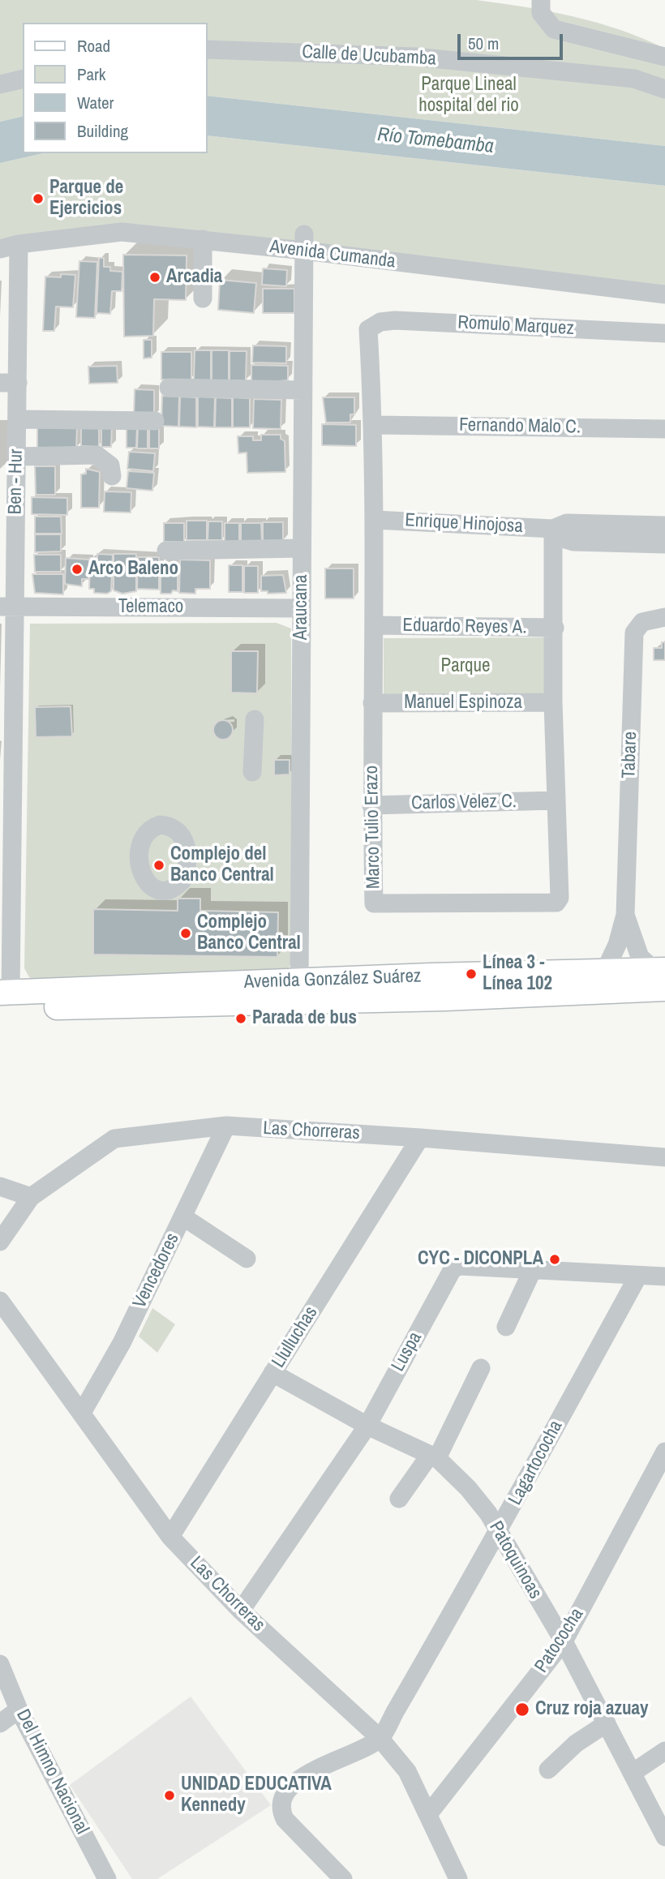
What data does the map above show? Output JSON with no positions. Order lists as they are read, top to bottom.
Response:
{
  "streets": {
    "main road": ["Avenida González Suárez"],
    "street": [
      "Calle de Ucubamba",
      "Avenida Cumanda",
      "Romulo Marquez",
      "Fernando Malo C.",
      "Ben - Hur",
      "Enrique Hinojosa",
      "Telemaco",
      "Araucana",
      "Eduardo Reyes A.",
      "Manuel Espinoza",
      "Tabare",
      "Carlos Velez C.",
      "Marco Tulio Erazo",
      "Las Chorreras",
      "Vencedores",
      "Llulluchas",
      "Luspa",
      "Lagartococha",
      "Patoquinoas",
      "Patococha",
      "Del Himno Nacional"
    ]
  },
  "crossings": [
    ["Avenida Cumanda", "Ben - Hur"],
    ["Avenida Cumanda", "Araucana"],
    ["Romulo Marquez", "Marco Tulio Erazo"],
    ["Fernando Malo C.", "Marco Tulio Erazo"],
    ["Ben - Hur", "Telemaco"],
    ["Ben - Hur", "Avenida González Suárez"],
    ["Enrique Hinojosa", "Marco Tulio Erazo"],
    ["Telemaco", "Araucana"],
    ["Araucana", "Avenida González Suárez"],
    ["Eduardo Reyes A.", "Marco Tulio Erazo"],
    ["Manuel Espinoza", "Marco Tulio Erazo"],
    ["Tabare", "Avenida González Suárez"],
    ["Carlos Velez C.", "Marco Tulio Erazo"],
    ["Las Chorreras", "Vencedores"],
    ["Las Chorreras", "Llulluchas"],
    ["Las Chorreras", "Luspa"],
    ["Las Chorreras", "Lagartococha"],
    ["Las Chorreras", "Patococha"],
    ["Llulluchas", "Patoquinoas"],
    ["Luspa", "Lagartococha"],
    ["Luspa", "Patoquinoas"],
    ["Lagartococha", "Patoquinoas"],
    ["Patoquinoas", "Patococha"]
  ],
  "water": ["Río Tomebamba"],
  "parks": ["Parque Lineal hospital del rio", "Parque"],
  "places": [
    "Parque de Ejercicios",
    "Arcadia",
    "Arco Baleno",
    "Complejo del Banco Central",
    "Complejo Banco Central",
    "Línea 3 - Línea 102",
    "Parada de bus",
    "CYC - DICONPLA",
    "Cruz roja azuay",
    "UNIDAD EDUCATIVA Kennedy"
  ],
  "legend": [
    "Road",
    "Park",
    "Water",
    "Building"
  ],
  "scale_bar": "50 m"
}
